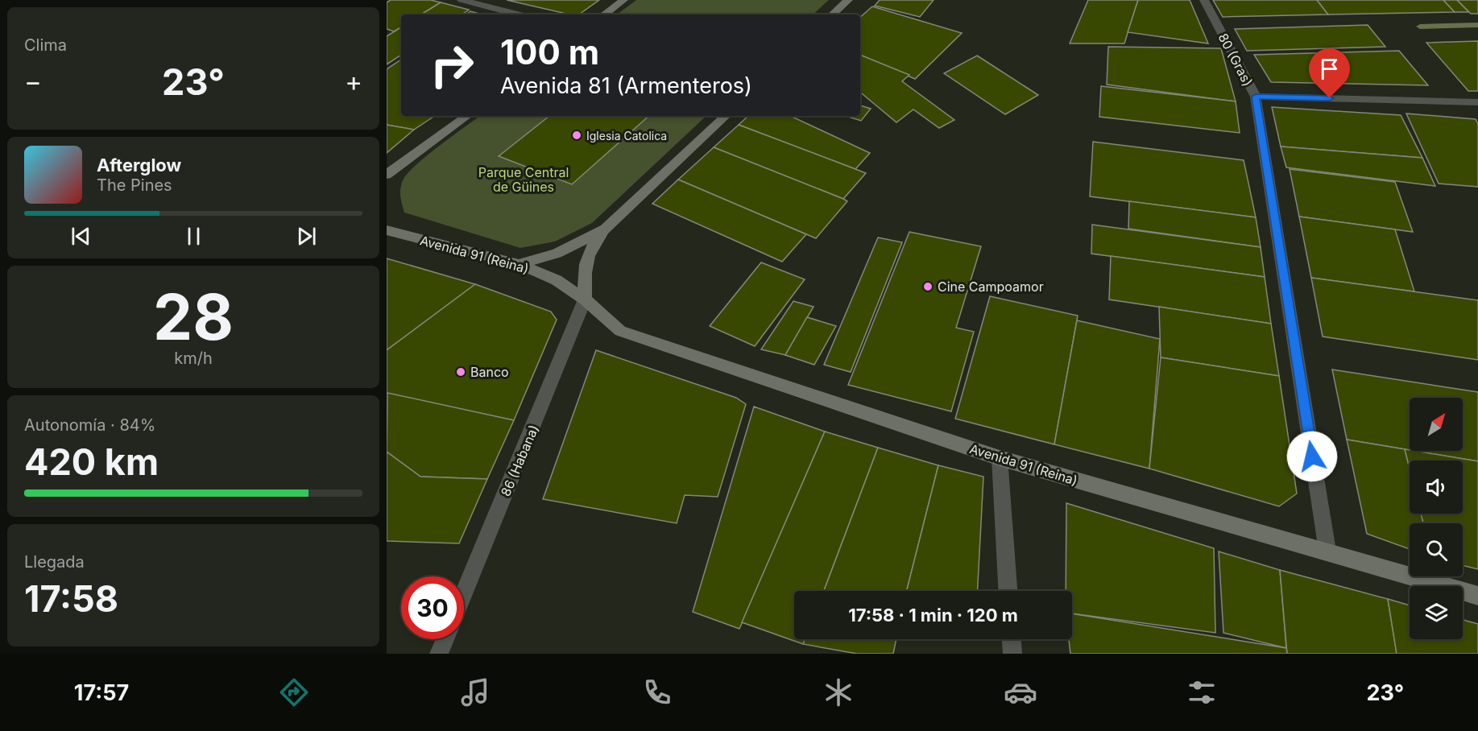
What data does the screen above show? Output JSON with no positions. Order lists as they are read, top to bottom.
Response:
{
  "streets": {
    "main road": ["Avenida 91 (Reina)"],
    "street": ["80 (Gras)", "86 (Habana)"]
  },
  "crossings": [
    ["80 (Gras)", "Avenida 91 (Reina)"],
    ["Avenida 91 (Reina)", "86 (Habana)"]
  ],
  "parks": ["Parque Central de Güines"],
  "places": ["Iglesia Catolica", "Cine Campoamor", "Banco"],
  "north": "top right",
  "page": {
    "tile": [
      "Clima",
      ["28", "km/h"],
      ["Autonomía · 84%", "420 km"],
      ["Llegada", "17:58"]
    ],
    "turn": ["100 m", "Avenida 81 (Armenteros)"],
    "heat": ["−", "23°", "+"],
    "song": ["Afterglow", "The Pines"],
    "limit": "30",
    "trip": "17:58 · 1 min · 120 m",
    "tabs": ["17:57", "23°"]
  }
}
